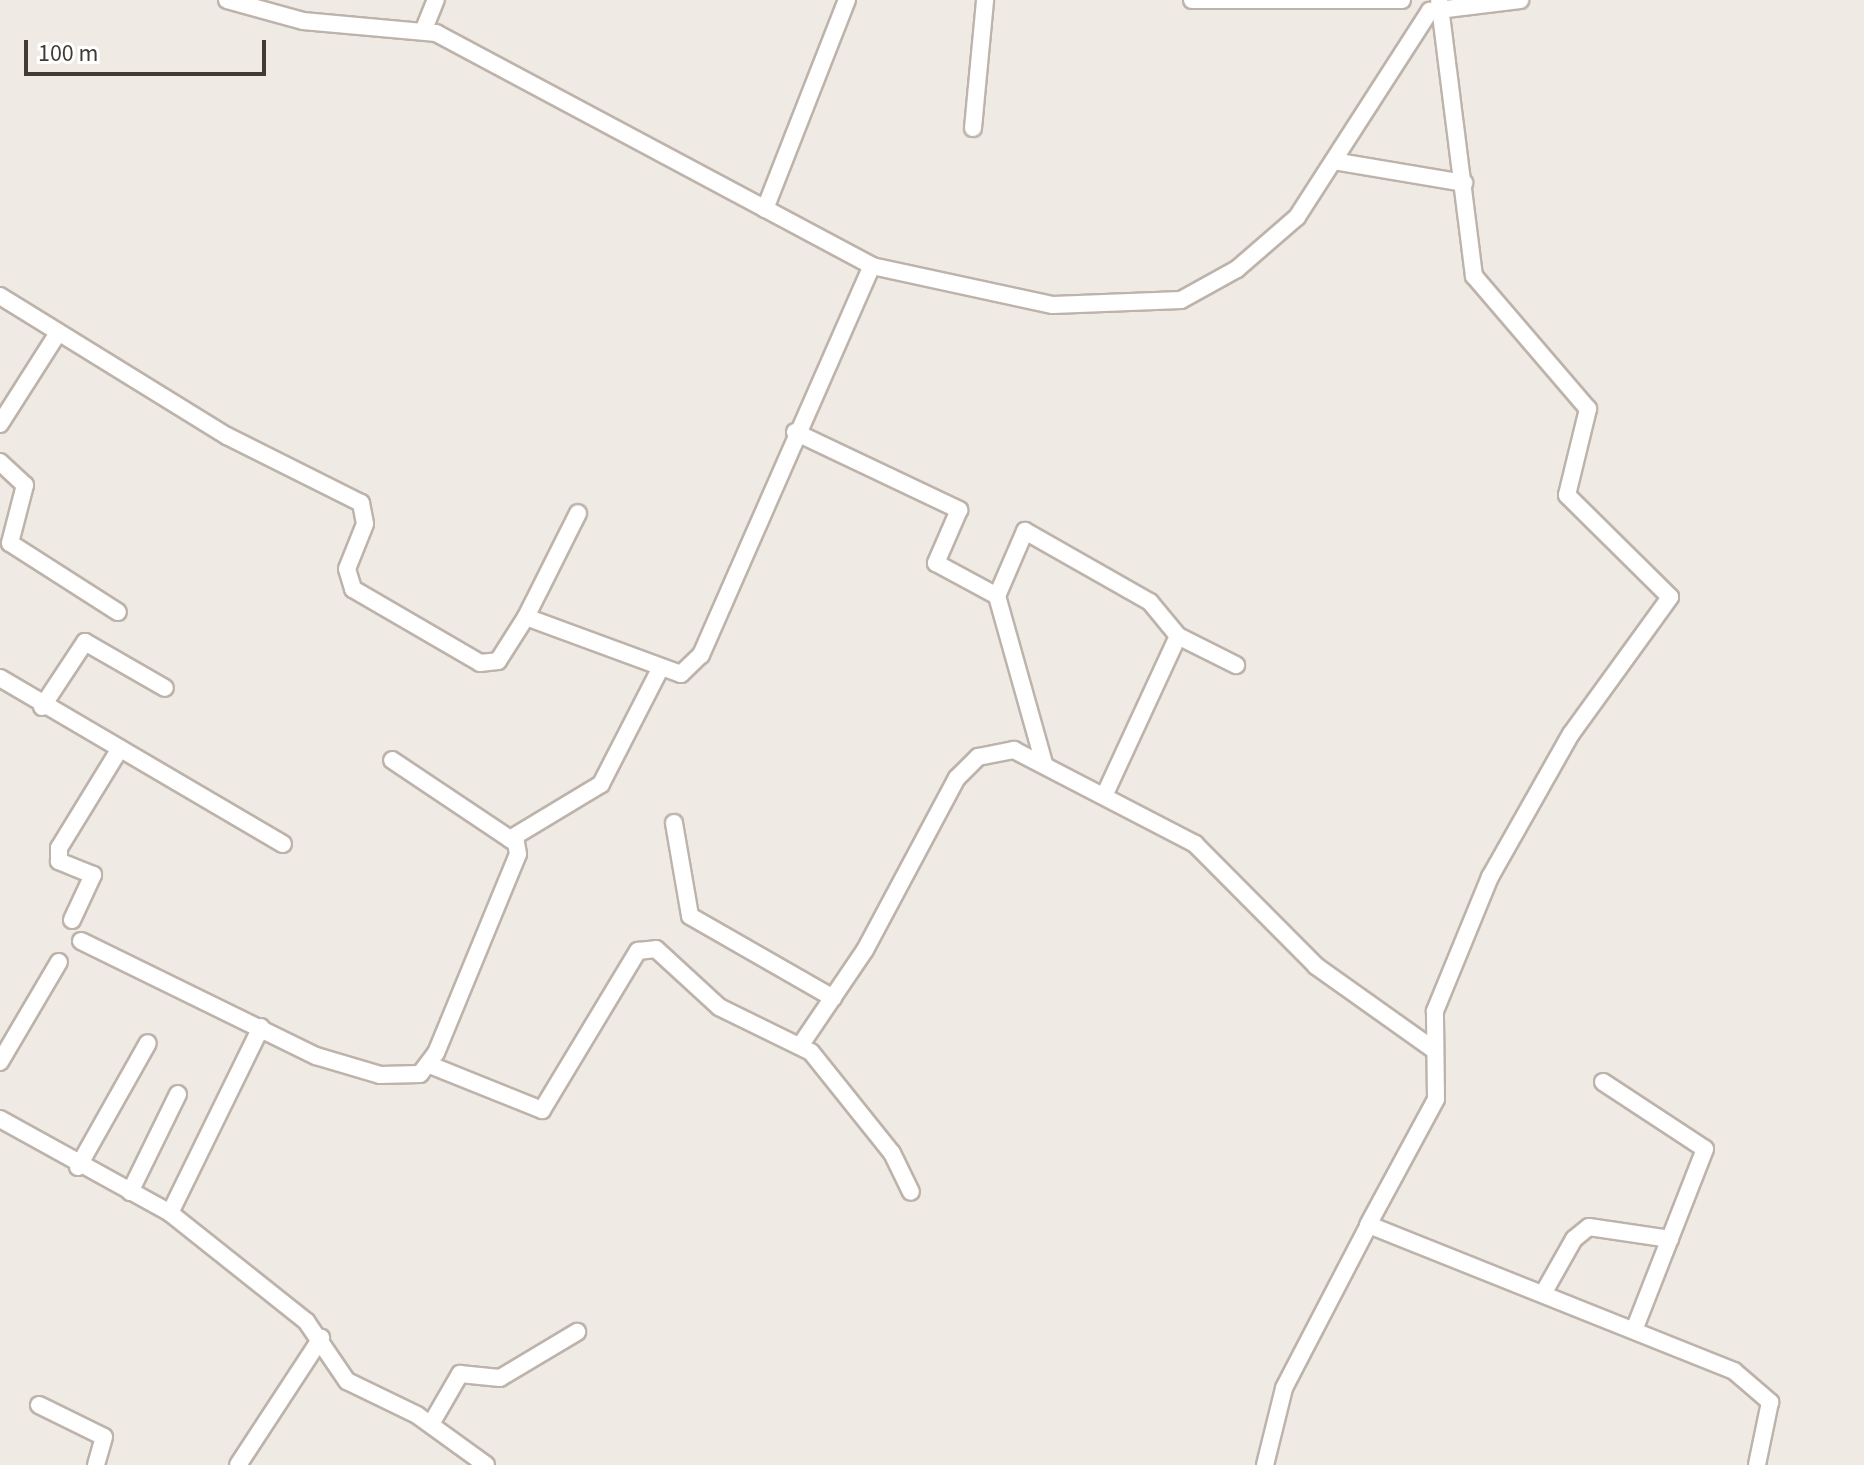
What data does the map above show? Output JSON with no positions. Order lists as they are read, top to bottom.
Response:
{
  "scale_bar": "100 m"
}
